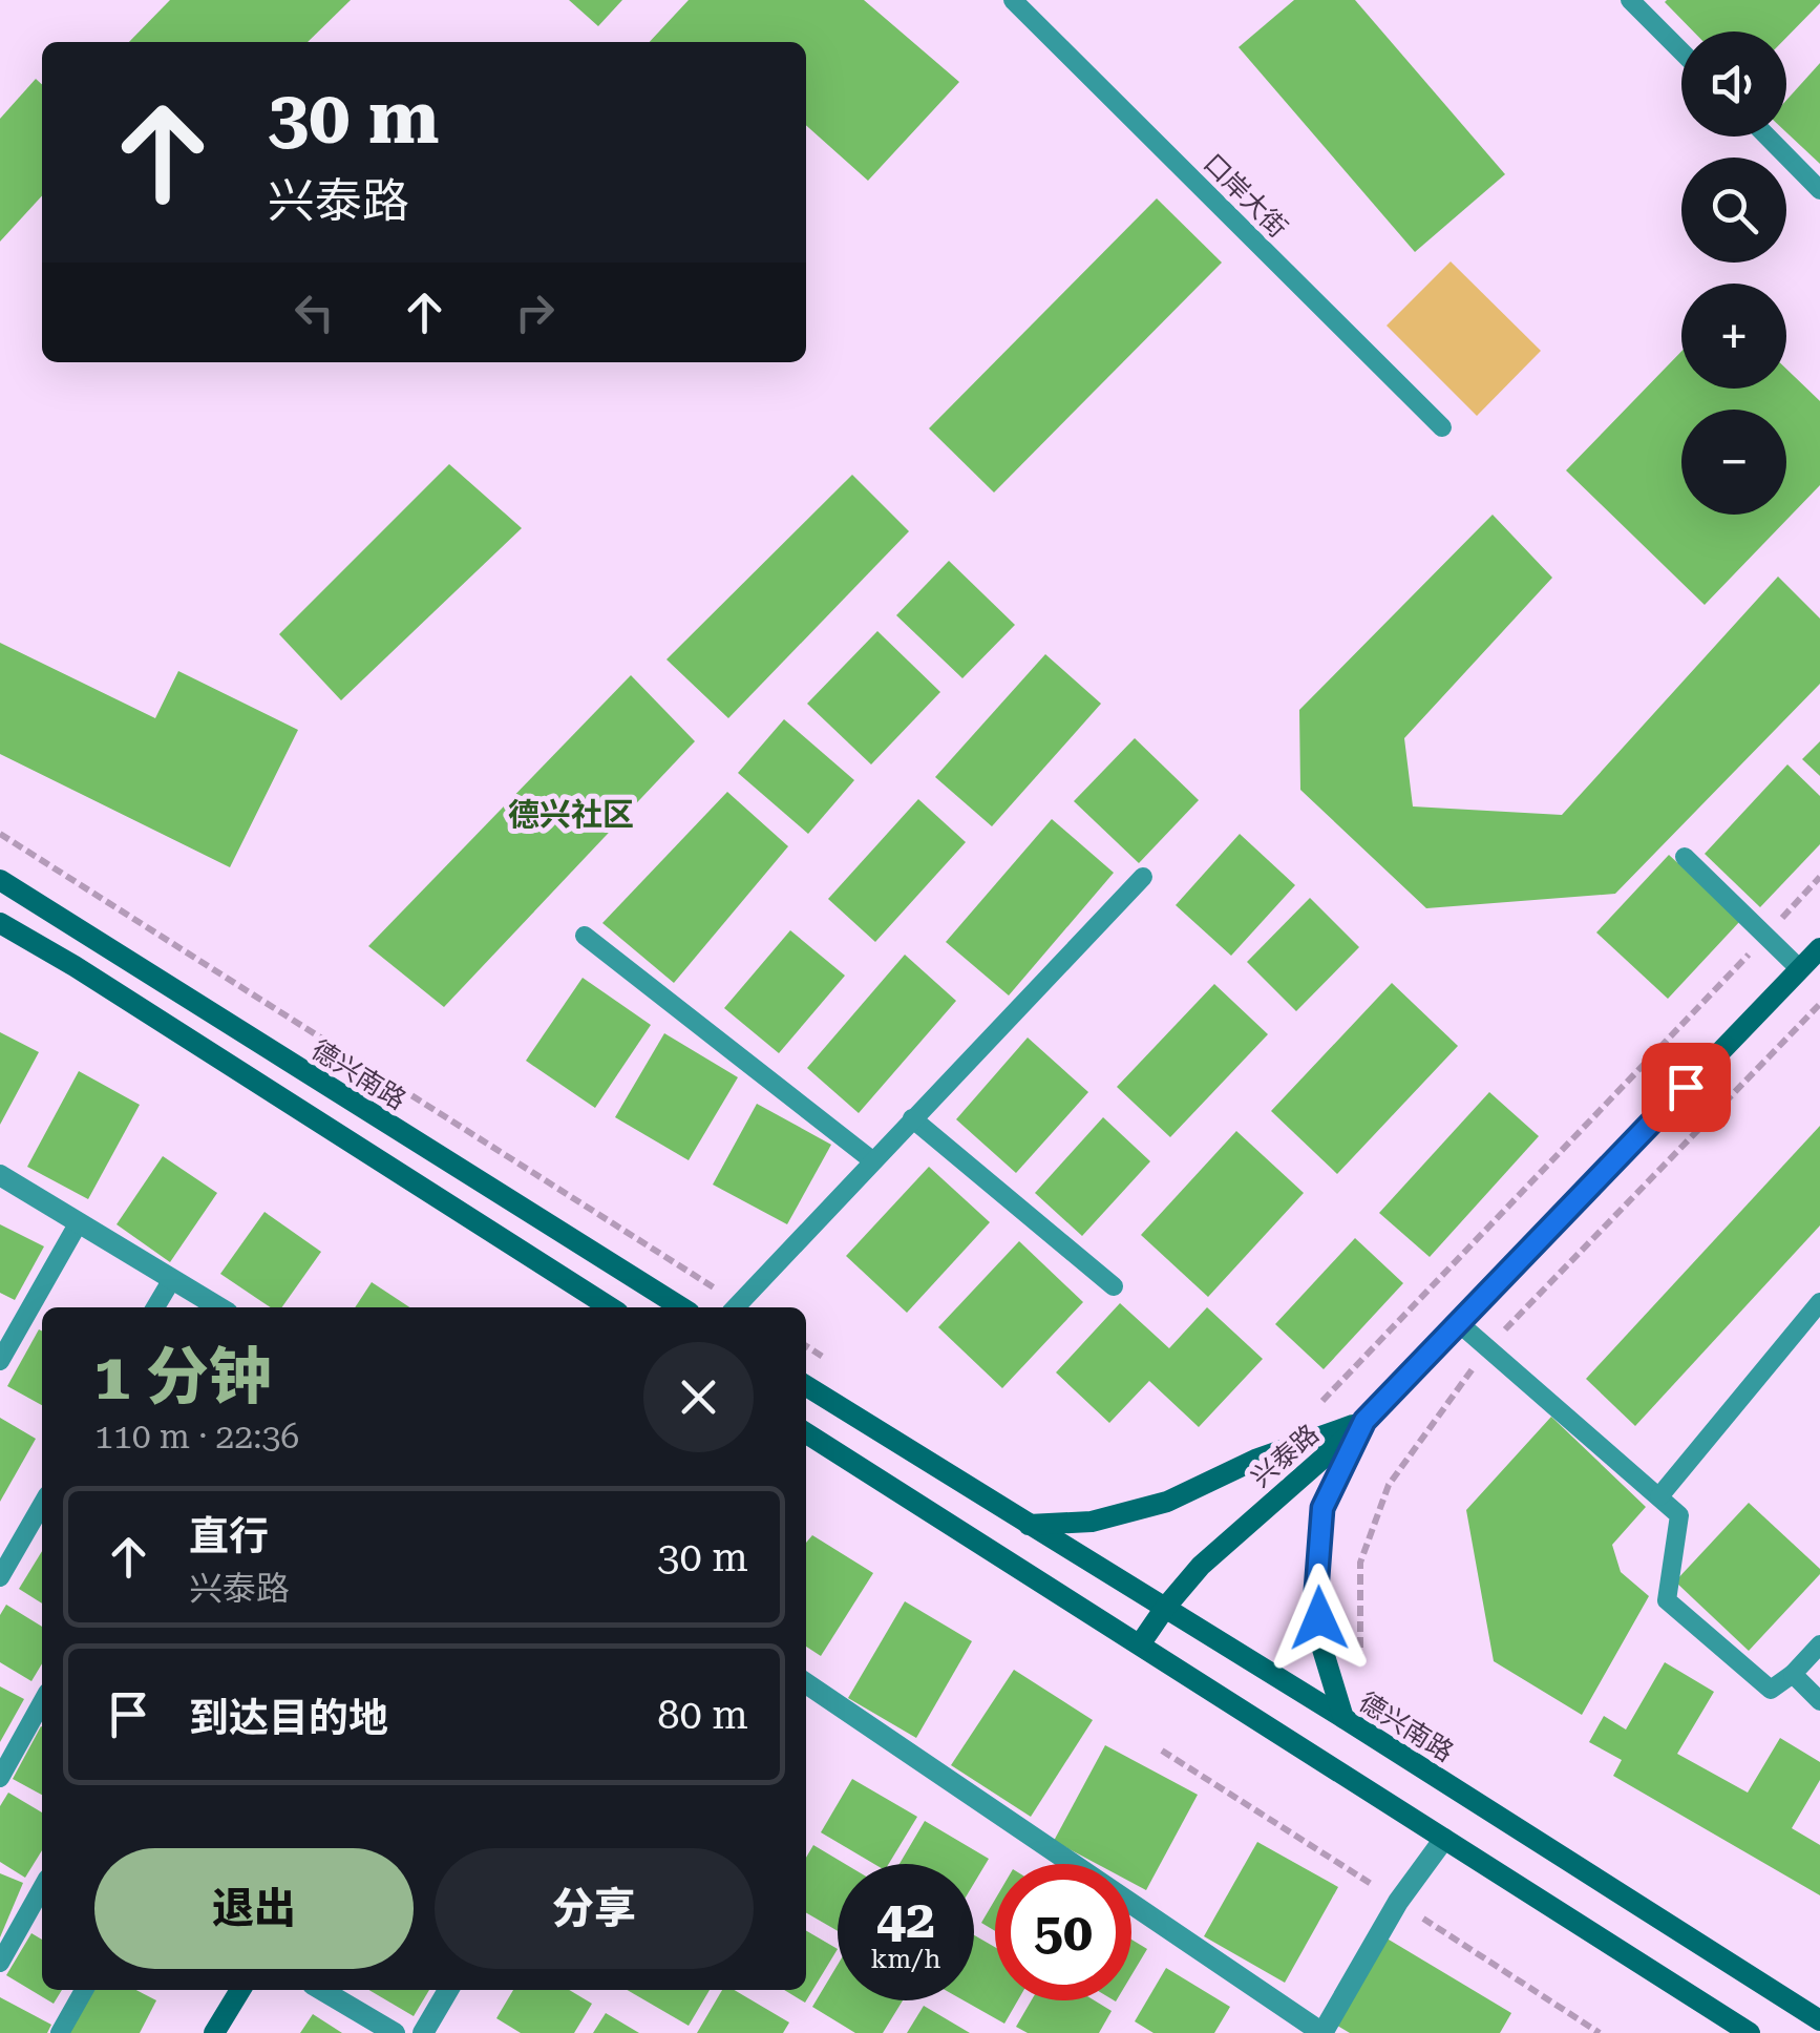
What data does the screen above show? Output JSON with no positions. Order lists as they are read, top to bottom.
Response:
{
  "streets": {
    "main road": ["德兴南路", "兴泰路"],
    "lane": ["口岸大街"]
  },
  "crossings": [
    ["德兴南路", "兴泰路"]
  ],
  "districts": ["德兴社区"],
  "page": {
    "map_buttons": ["+", "−"],
    "turn": ["30 m", "兴泰路"],
    "heading": ["1 分钟", "110 m · 22:36"],
    "list": [
      {
        "name": "直行",
        "note": "兴泰路",
        "value": "30 m"
      },
      {
        "name": "到达目的地",
        "value": "80 m"
      }
    ],
    "buttons": ["退出", "分享"],
    "speed": "42 km/h",
    "limit": "50"
  }
}
